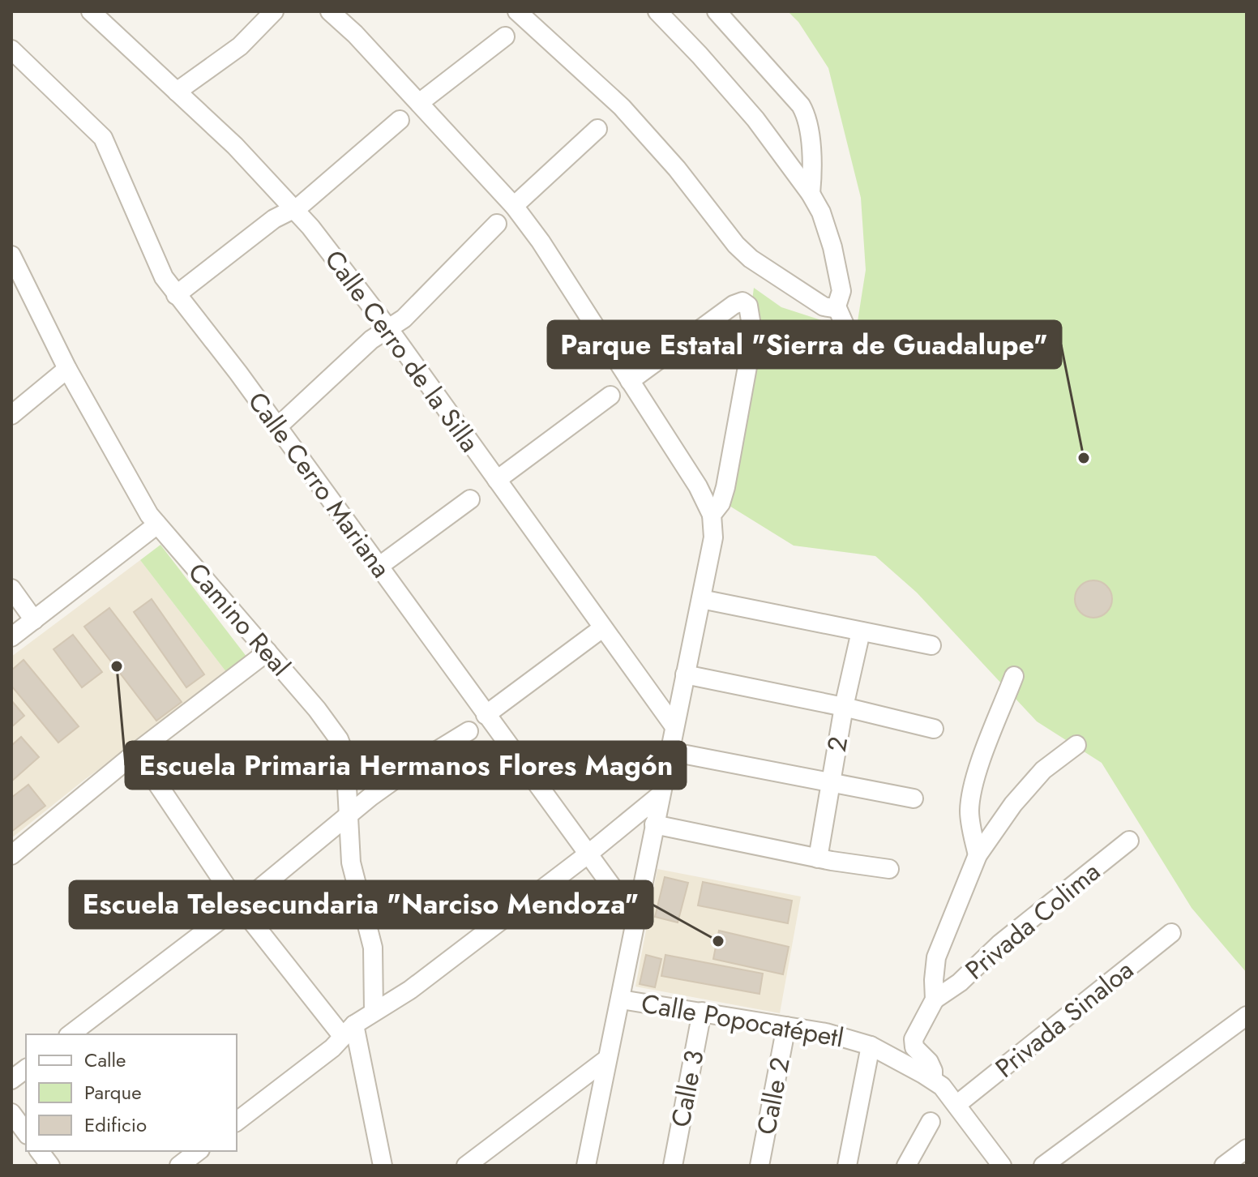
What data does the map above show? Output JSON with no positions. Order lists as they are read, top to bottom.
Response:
{
  "streets": {
    "street": [
      "Calle Cerro de la Silla",
      "Calle Cerro Mariana",
      "Camino Real",
      "2",
      "Privada Colima",
      "Privada Sinaloa",
      "Calle Popocatépetl",
      "Calle 3",
      "Calle 2"
    ]
  },
  "crossings": [
    ["Calle Popocatépetl", "Calle 3"],
    ["Calle Popocatépetl", "Calle 2"]
  ],
  "places": ["Parque Estatal \"Sierra de Guadalupe\"", "Escuela Primaria Hermanos Flores Magón", "Escuela Telesecundaria \"Narciso Mendoza\""],
  "legend": ["Calle", "Parque", "Edificio"]
}
